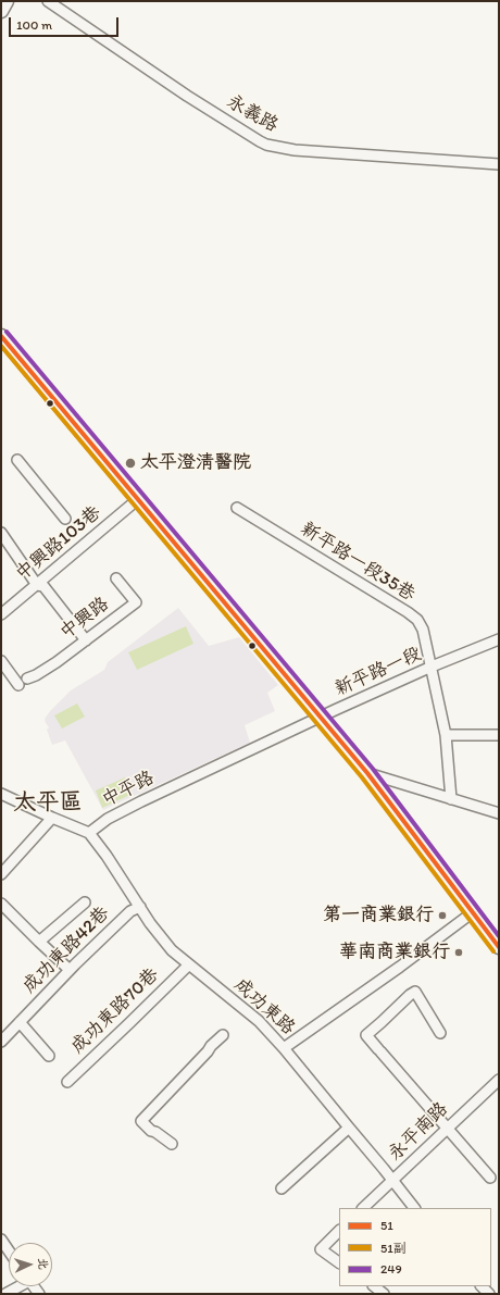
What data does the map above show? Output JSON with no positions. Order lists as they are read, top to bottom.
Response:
{
  "streets": {
    "street": [
      "永義路",
      "中興路103巷",
      "新平路一段35巷",
      "中興路",
      "新平路一段",
      "中平路",
      "成功東路42巷",
      "成功東路",
      "成功東路70巷",
      "永平南路"
    ]
  },
  "crossings": [
    ["新平路一段35巷", "新平路一段"],
    ["新平路一段", "中平路"],
    ["中平路", "成功東路"],
    ["成功東路42巷", "成功東路"],
    ["成功東路", "成功東路70巷"],
    ["成功東路", "永平南路"]
  ],
  "districts": ["太平區"],
  "places": ["太平澄清醫院", "第一商業銀行", "華南商業銀行"],
  "lines": ["transit line 249", "transit line 51", "transit line 51副"],
  "legend": ["51", "51副", "249"],
  "scale_bar": "100 m",
  "north": "right"
}
